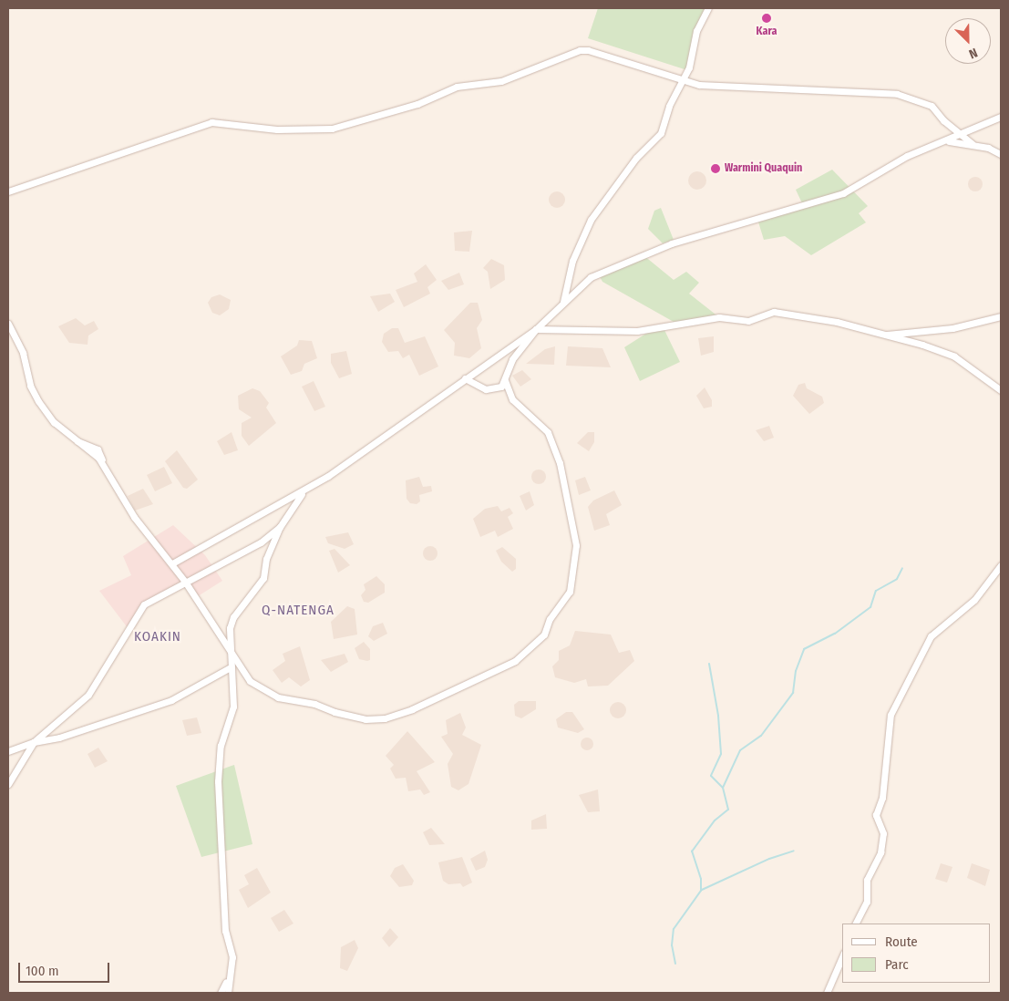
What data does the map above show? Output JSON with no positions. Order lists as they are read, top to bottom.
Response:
{
  "districts": ["Q-NATENGA", "KOAKIN"],
  "places": ["Kara", "Warmini Quaquin"],
  "legend": ["Route", "Parc"],
  "scale_bar": "100 m",
  "north": "bottom right"
}
